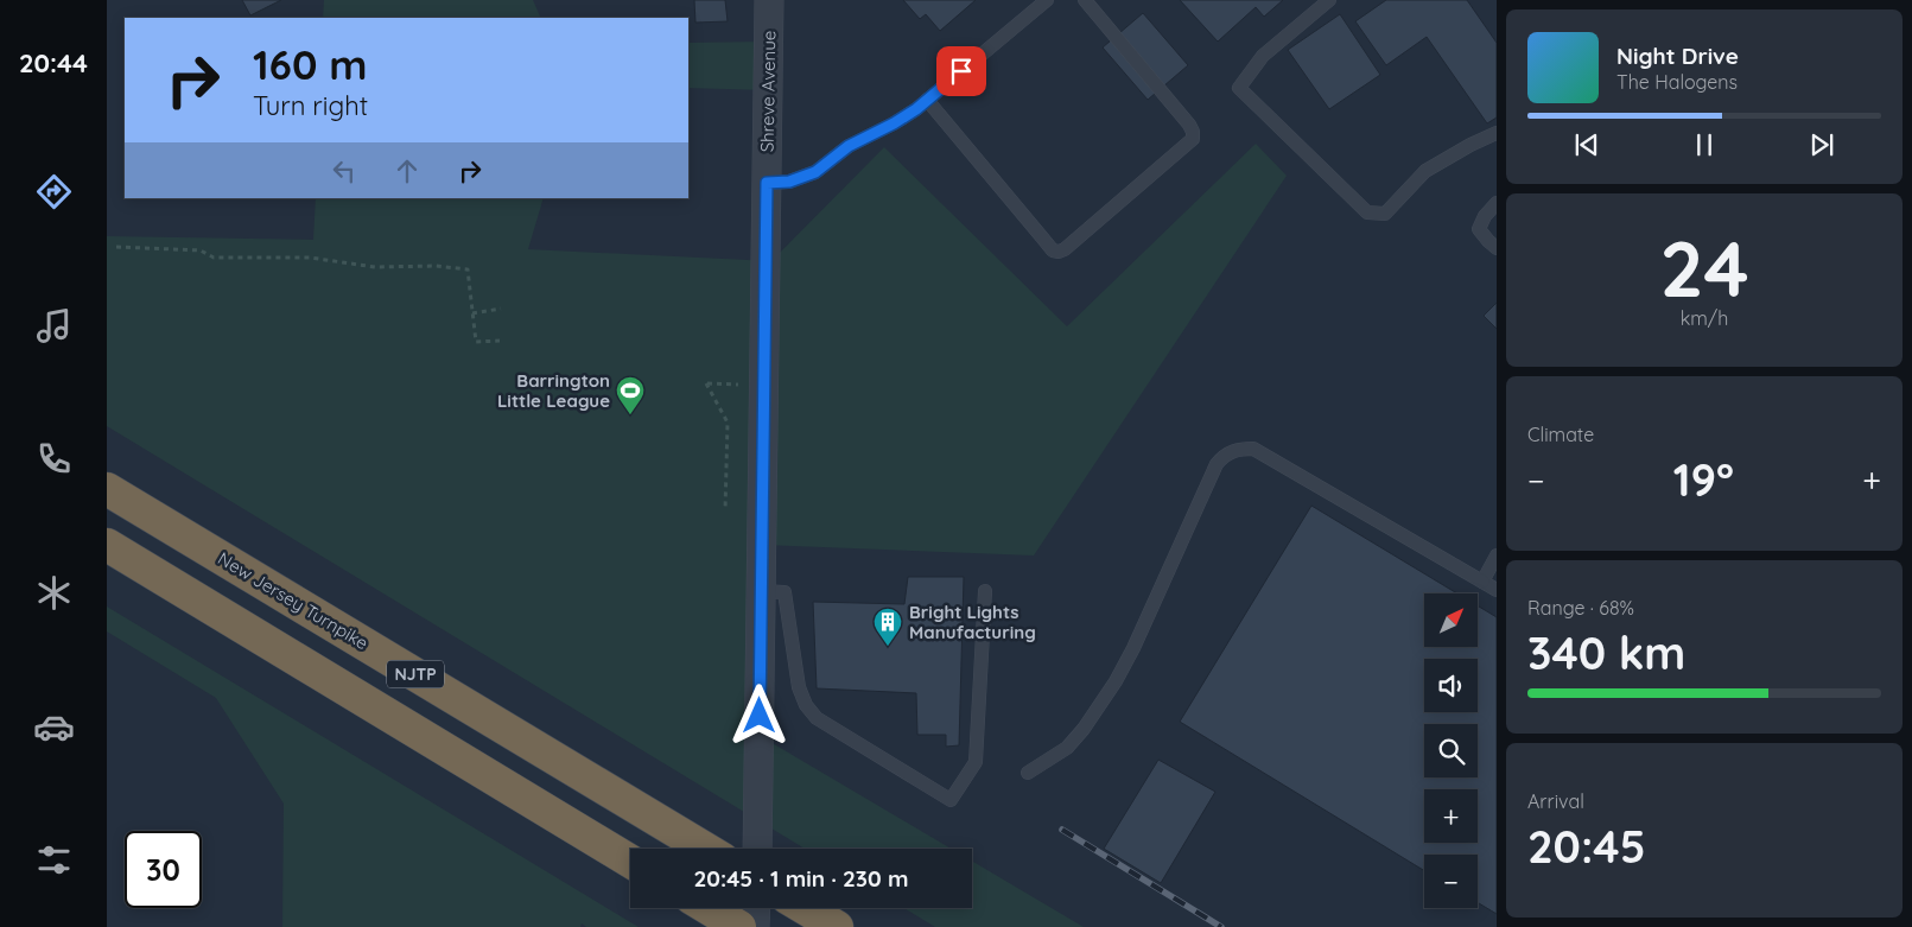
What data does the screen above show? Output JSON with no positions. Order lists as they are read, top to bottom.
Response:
{
  "streets": {
    "highway": ["New Jersey Turnpike", "NJTP"],
    "street": ["Shreve Avenue"]
  },
  "places": {
    "sports": ["Barrington Little League"],
    "building": ["Bright Lights Manufacturing"]
  },
  "north": "top right",
  "page": {
    "tabs": "20:44",
    "turn": ["160 m", "Turn right"],
    "song": ["Night Drive", "The Halogens"],
    "tile": [
      ["24", "km/h"],
      "Climate",
      ["Range · 68%", "340 km"],
      ["Arrival", "20:45"]
    ],
    "heat": ["−", "19°", "+"],
    "map_buttons": ["+", "−"],
    "limit": "30",
    "trip": "20:45 · 1 min · 230 m"
  }
}
